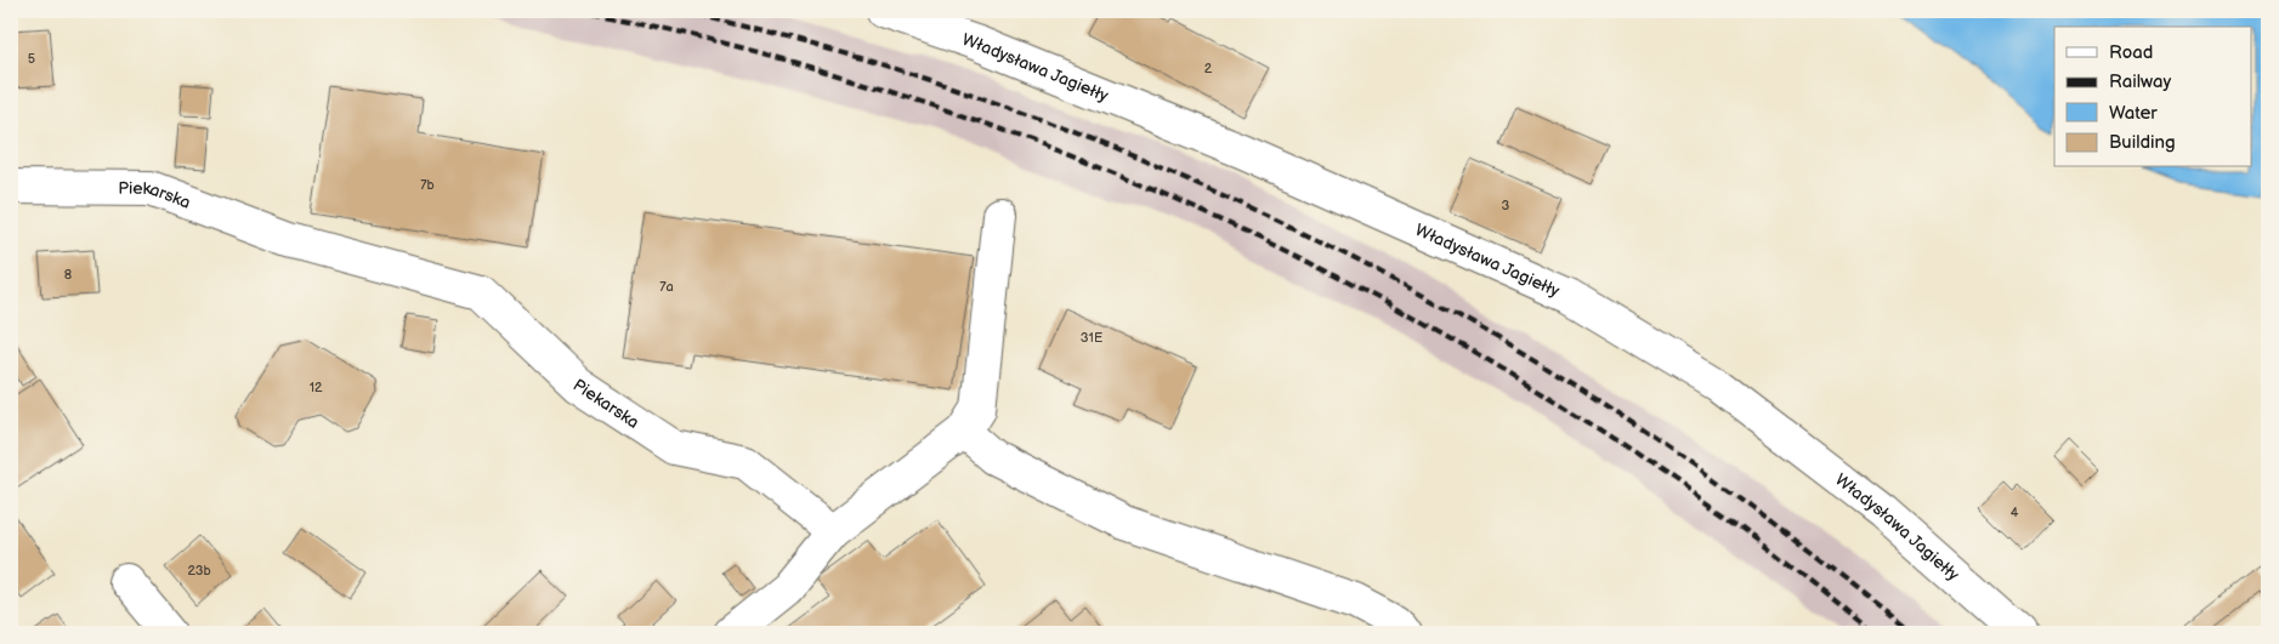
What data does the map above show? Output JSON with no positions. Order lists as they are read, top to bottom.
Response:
{
  "streets": {
    "street": ["Władysława Jagiełły", "Piekarska"]
  },
  "house_numbers": [
    "5",
    "2",
    "7b",
    "3",
    "8",
    "7a",
    "31E",
    "12",
    "4",
    "23b"
  ],
  "legend": [
    "Road",
    "Railway",
    "Water",
    "Building"
  ]
}
